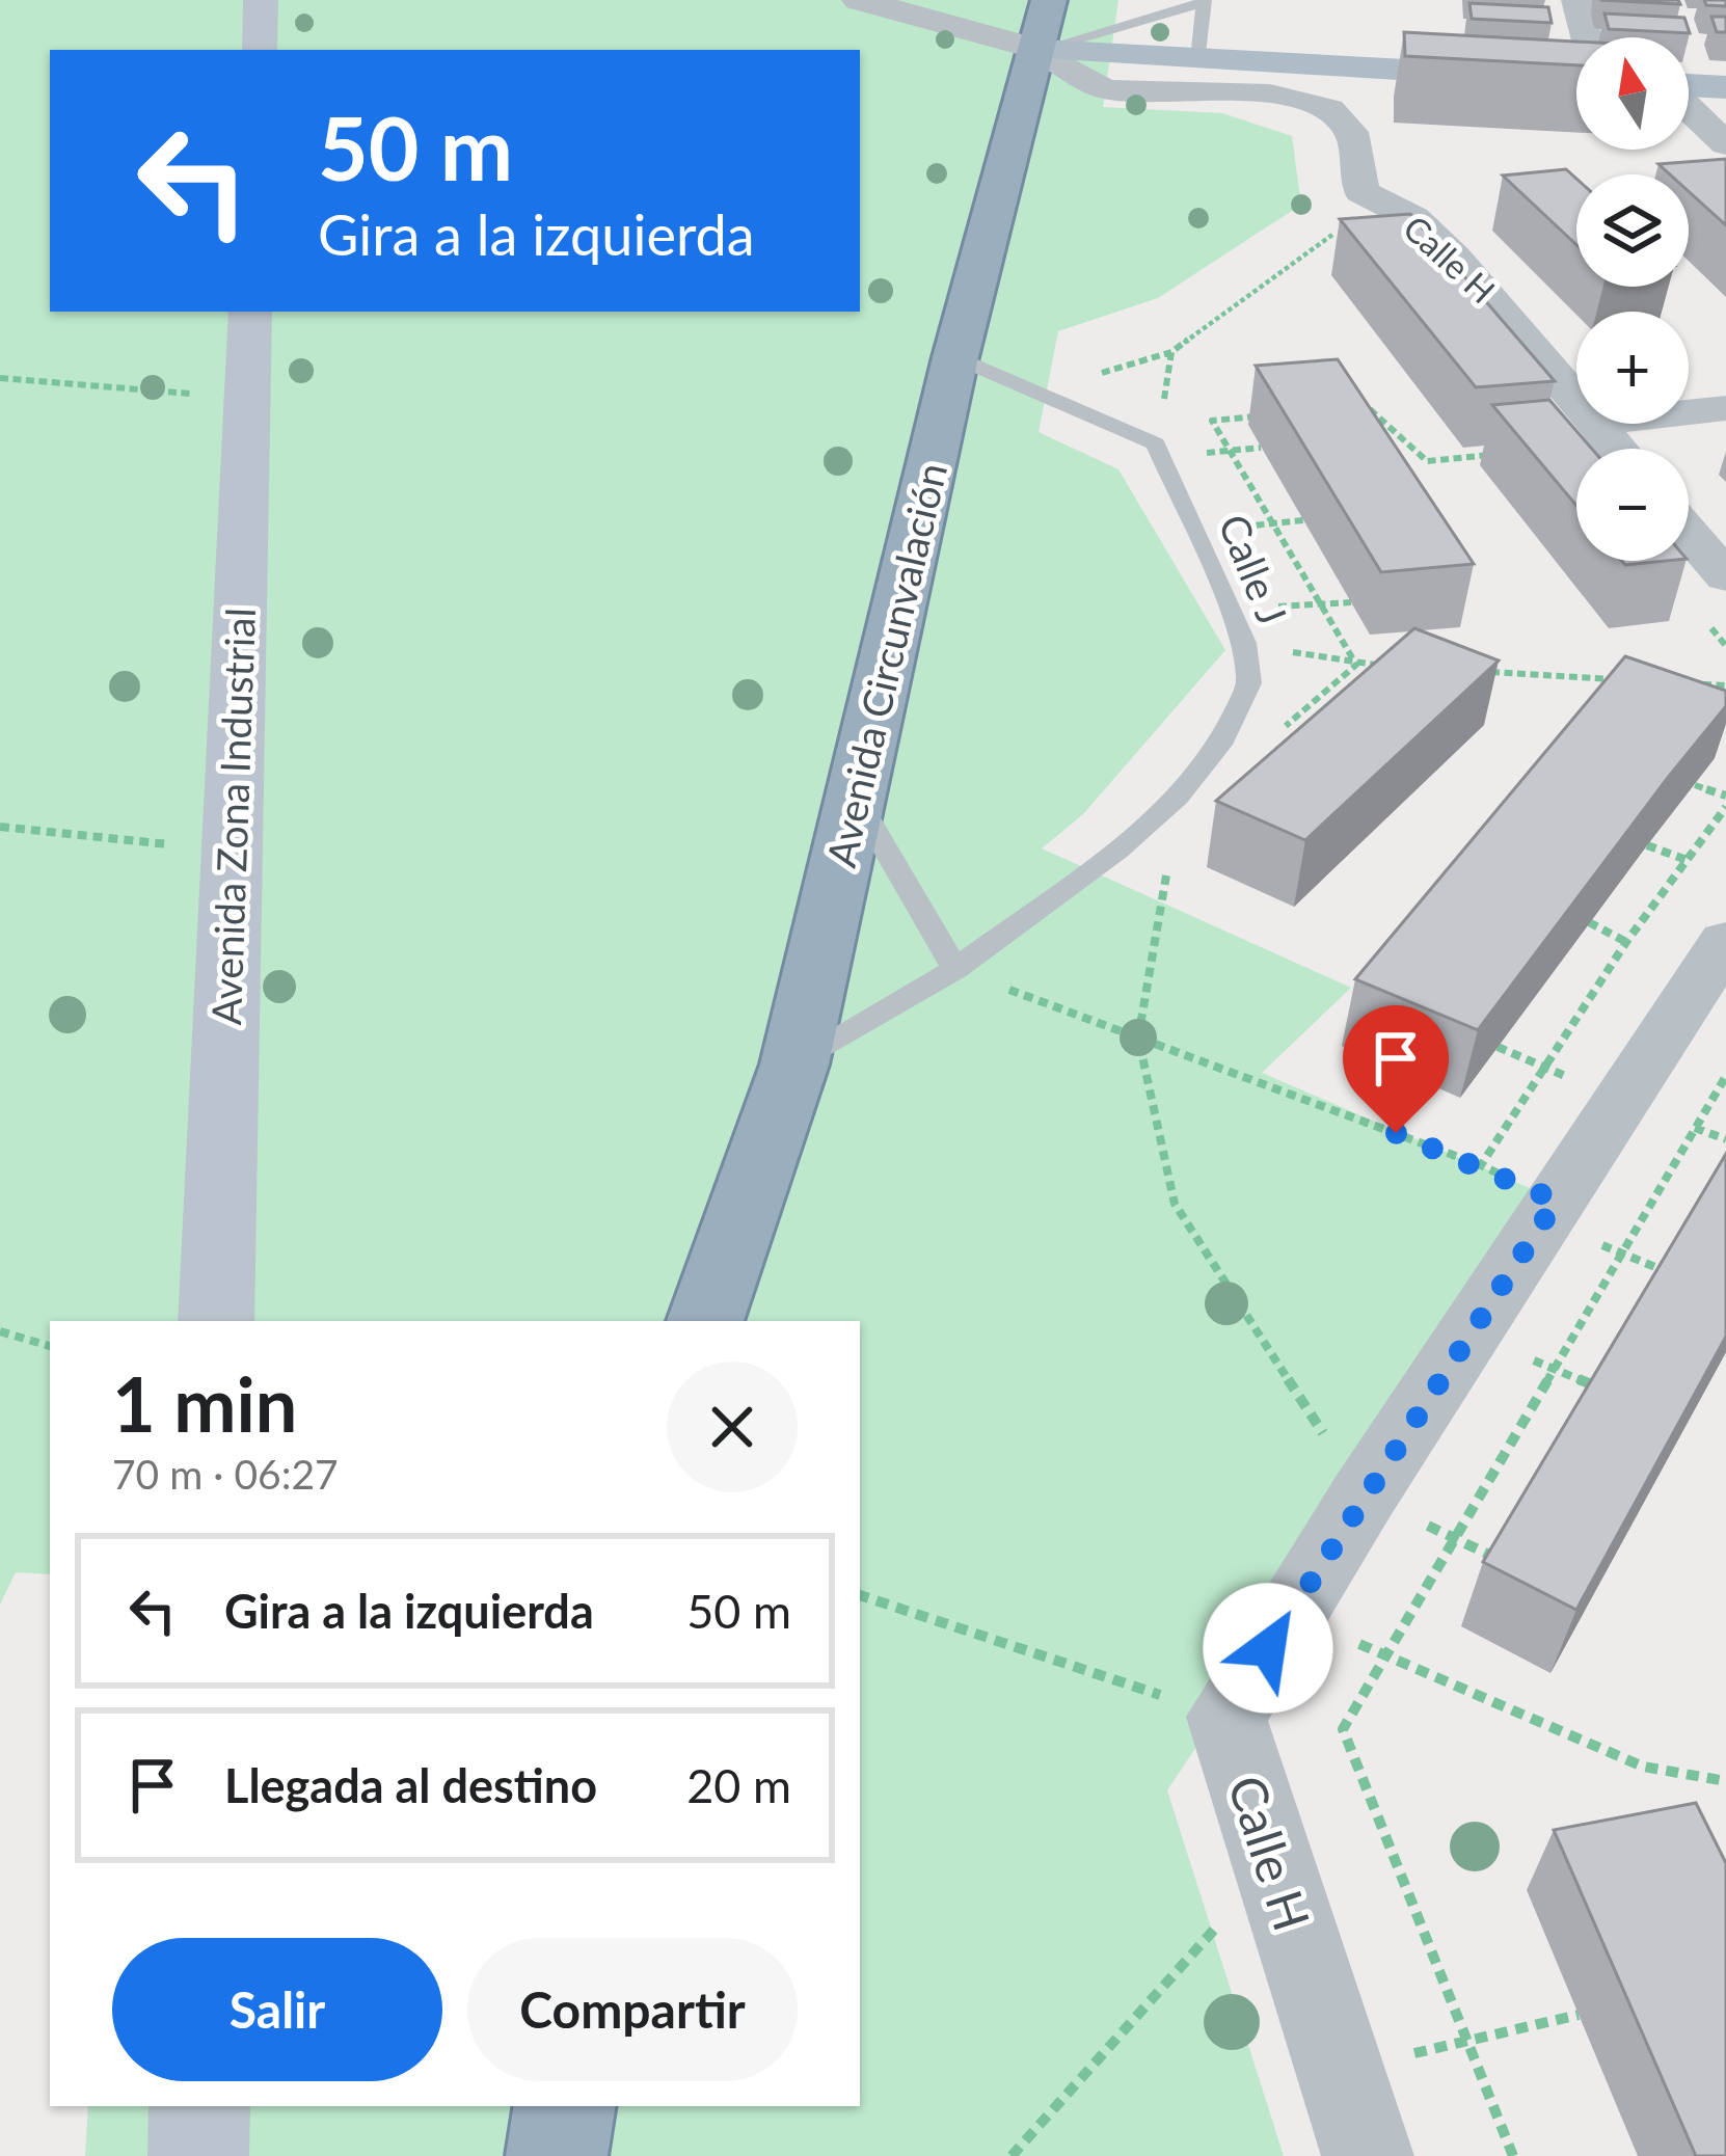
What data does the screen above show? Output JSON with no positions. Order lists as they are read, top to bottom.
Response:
{
  "streets": {
    "highway": ["Avenida Circunvalación"],
    "main road": ["Avenida Zona Industrial"],
    "street": ["Calle H"],
    "lane": ["Calle J"]
  },
  "crossings": [
    ["Calle H", "Avenida Circunvalación"],
    ["Calle J", "Avenida Circunvalación"]
  ],
  "north": "top",
  "page": {
    "map_buttons": ["+", "−"],
    "turn": ["50 m", "Gira a la izquierda"],
    "heading": ["1 min", "70 m · 06:27"],
    "list": [
      {
        "name": "Gira a la izquierda",
        "value": "50 m"
      },
      {
        "name": "Llegada al destino",
        "value": "20 m"
      }
    ],
    "buttons": ["Salir", "Compartir"]
  }
}
